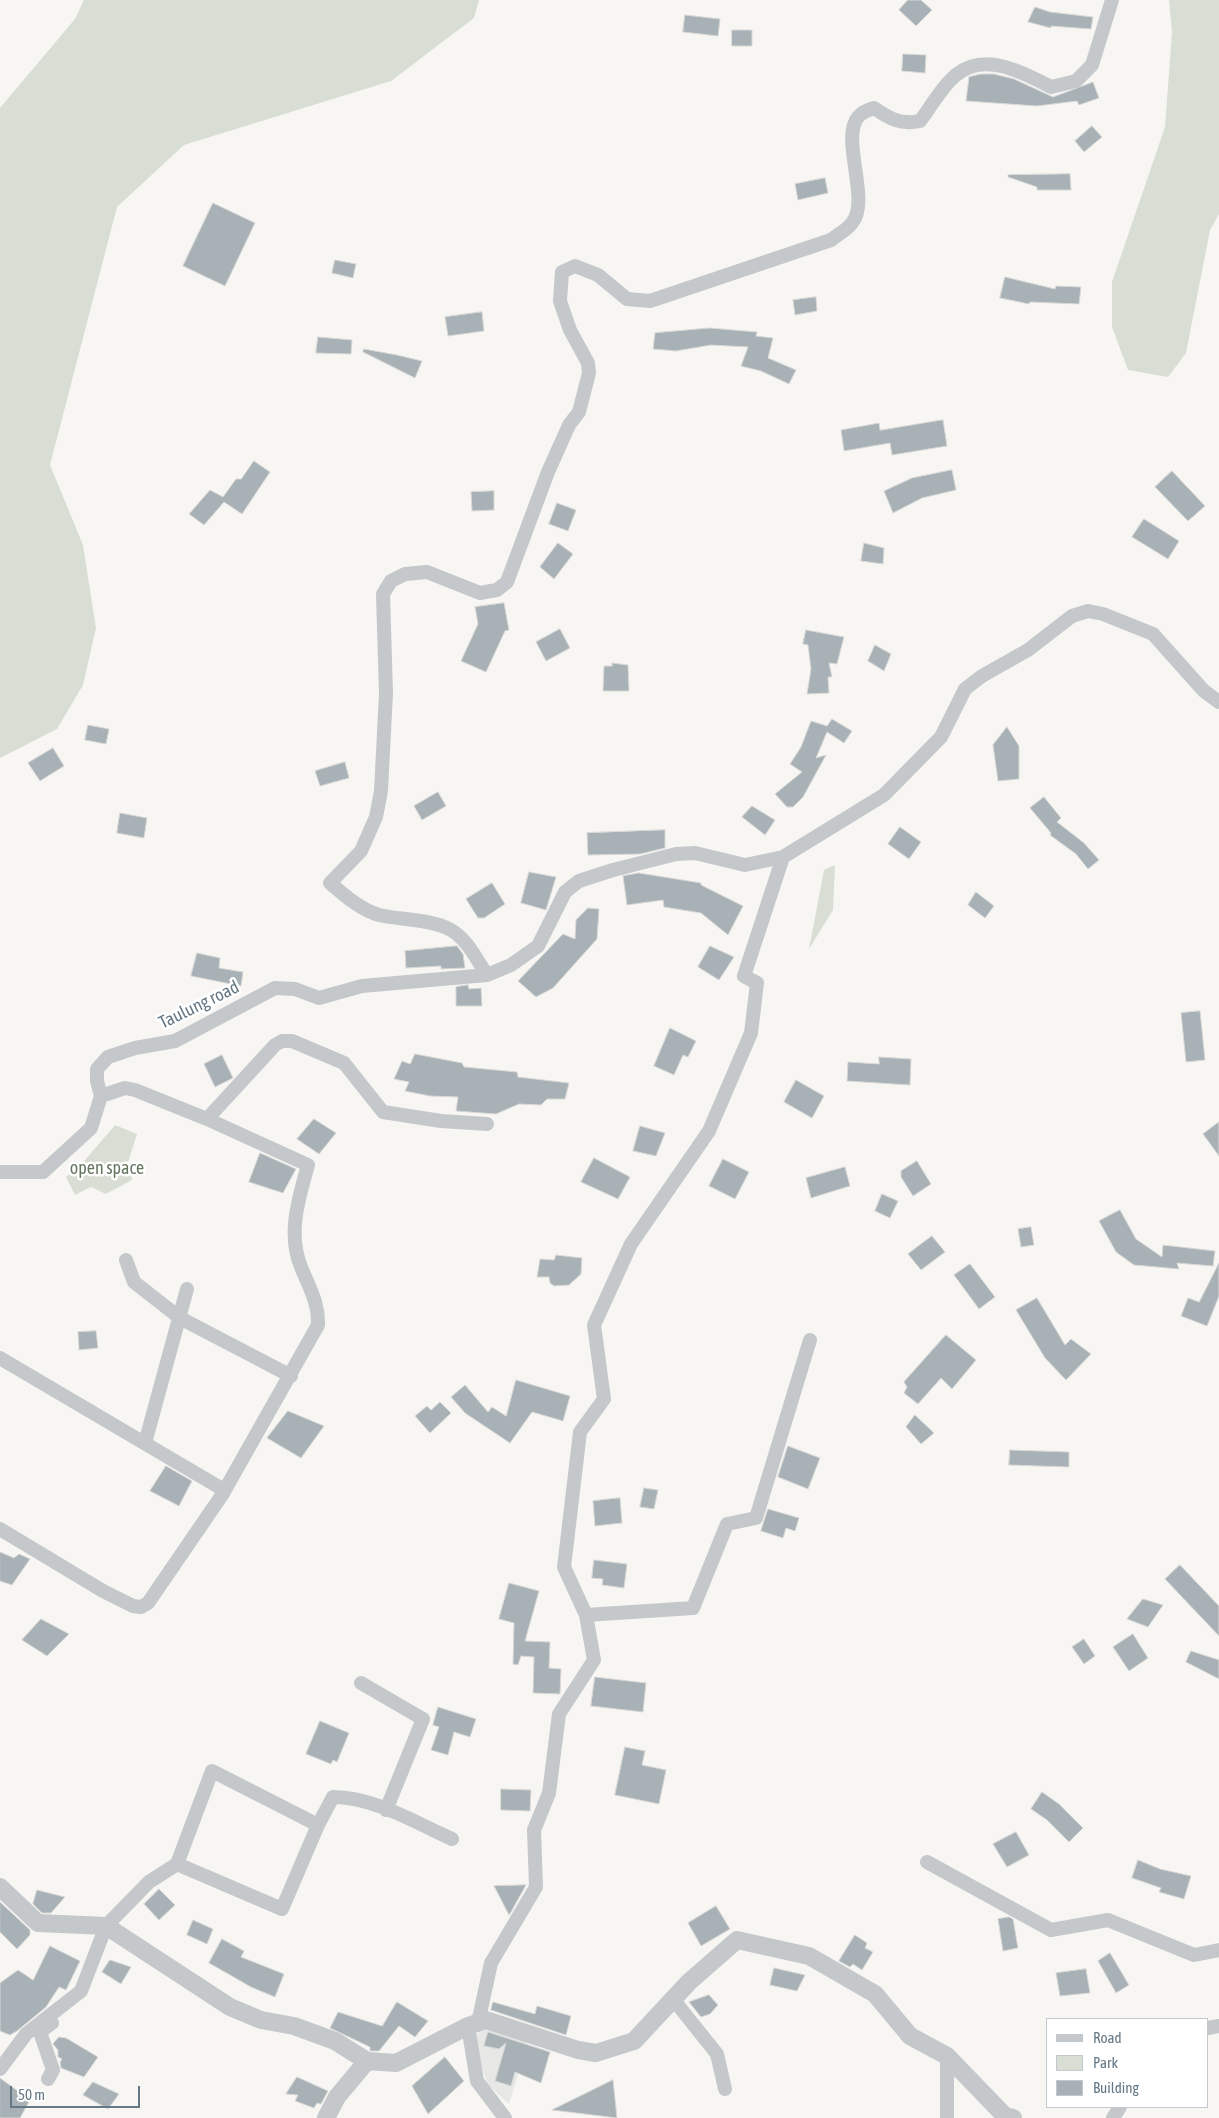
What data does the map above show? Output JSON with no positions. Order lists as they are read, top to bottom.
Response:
{
  "streets": {
    "street": ["Taulung road"]
  },
  "parks": ["open space"],
  "legend": ["Road", "Park", "Building"],
  "scale_bar": "50 m"
}
